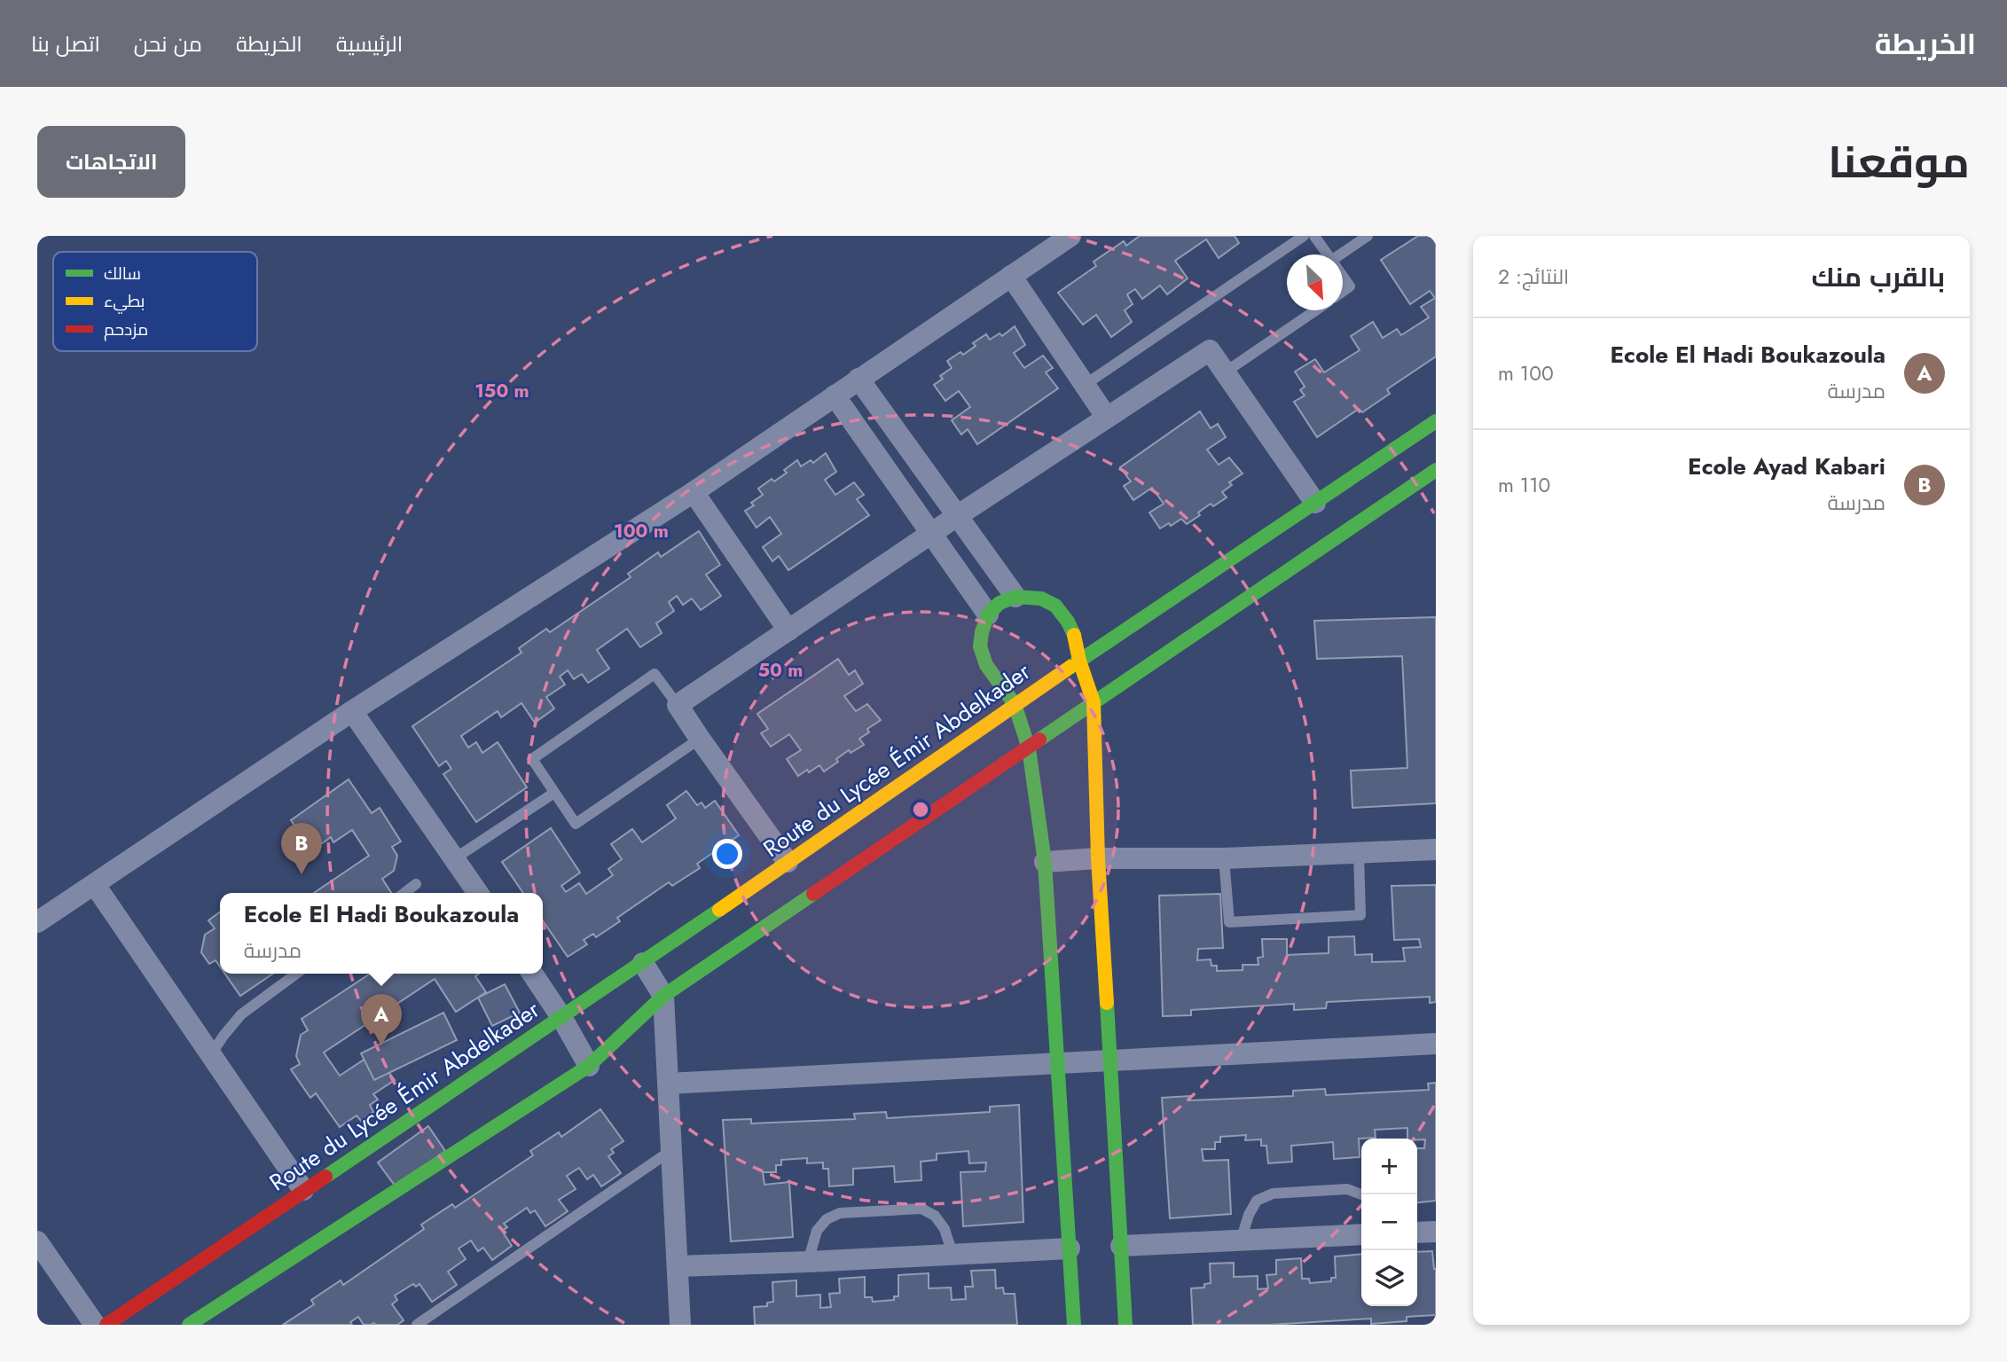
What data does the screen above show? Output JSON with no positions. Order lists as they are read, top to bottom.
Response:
{
  "streets": {
    "street": ["Route du Lycée Émir Abdelkader"]
  },
  "legend": ["سالك", "بطيء", "مزدحم"],
  "north": "bottom right",
  "page": {
    "header": "الخريطة",
    "nav": [
      "الرئيسية",
      "الخريطة",
      "من نحن",
      "اتصل بنا"
    ],
    "title": "موقعنا",
    "buttons": "الاتجاهات",
    "heading": ["بالقرب منك", "النتائج: 2"],
    "list": [
      {
        "mark": "A",
        "name": "Ecole El Hadi Boukazoula",
        "note": "مدرسة",
        "value": "100 m"
      },
      {
        "mark": "B",
        "name": "Ecole Ayad Kabari",
        "note": "مدرسة",
        "value": "110 m"
      }
    ],
    "pins": ["B", "A"],
    "popup": ["Ecole El Hadi Boukazoula", "مدرسة"],
    "map_buttons": ["+", "−"]
  },
  "rings": ["150 m", "100 m", "50 m"]
}
